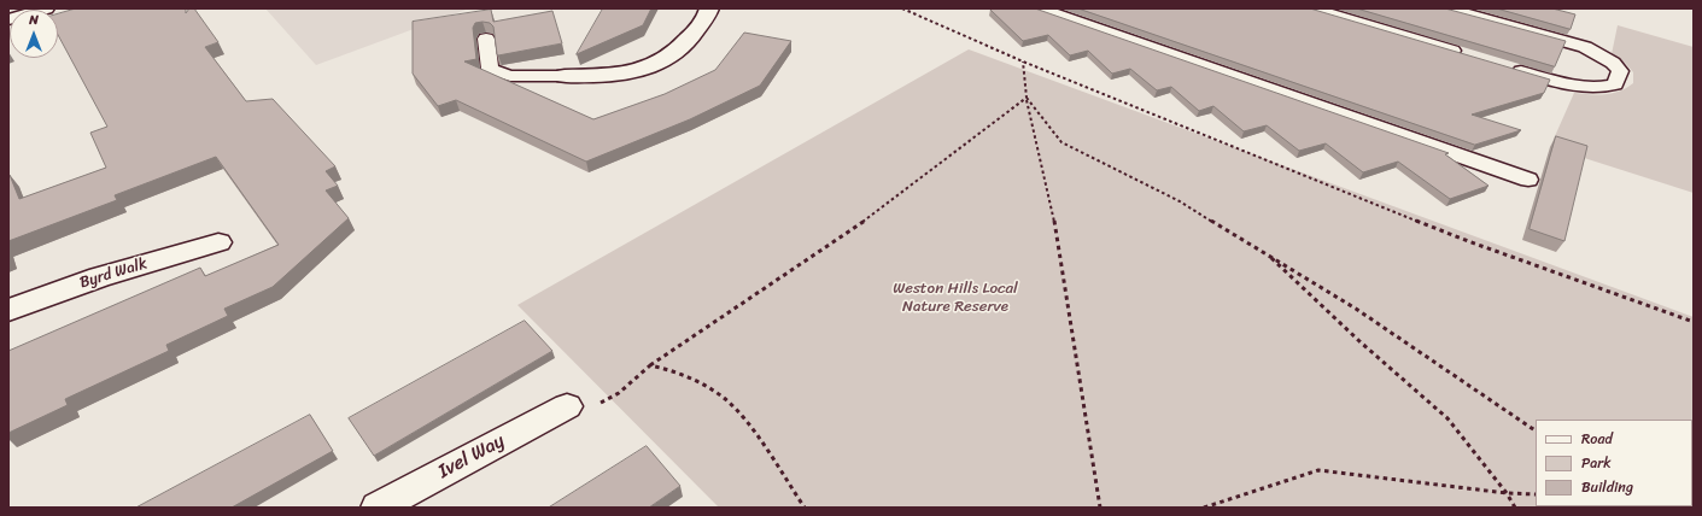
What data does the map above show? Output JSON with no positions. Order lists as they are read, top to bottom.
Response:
{
  "streets": {
    "street": ["Byrd Walk", "Ivel Way"]
  },
  "parks": ["Weston Hills Local Nature Reserve"],
  "legend": ["Road", "Park", "Building"],
  "north": "top"
}
